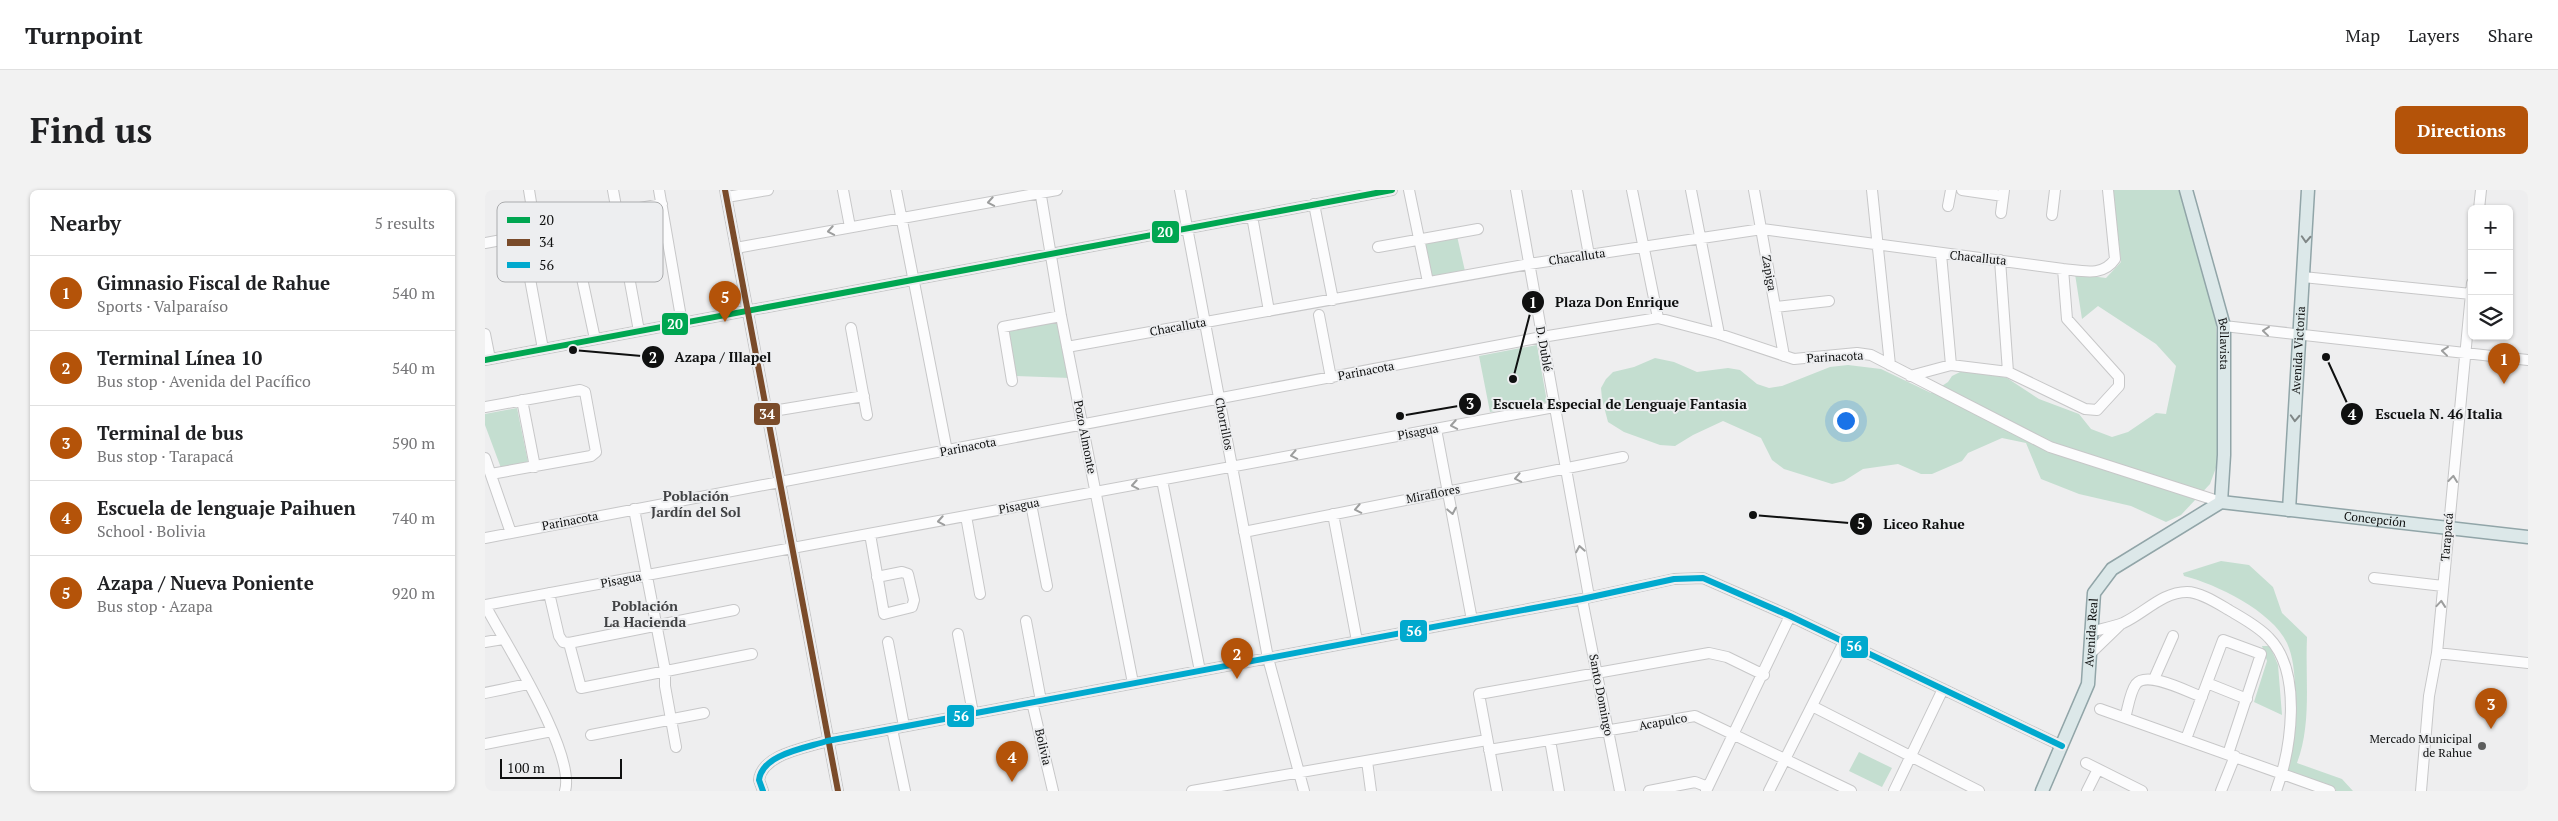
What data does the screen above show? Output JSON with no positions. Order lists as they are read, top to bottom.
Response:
{
  "streets": {
    "main road": [
      "Bellavista",
      "Avenida Victoria",
      "Concepción",
      "Avenida Real"
    ],
    "street": [
      "Chacalluta",
      "Zapiga",
      "D. Dublé",
      "Parinacota",
      "Chorrillos",
      "Pisagua",
      "Pozo Almonte",
      "Miraflores",
      "Tarapacá",
      "Santo Domingo",
      "Acapulco",
      "Bolivia"
    ]
  },
  "crossings": [
    ["Chacalluta", "Zapiga"],
    ["Chacalluta", "D. Dublé"],
    ["Chacalluta", "Chorrillos"],
    ["Chacalluta", "Pozo Almonte"],
    ["Zapiga", "Parinacota"],
    ["Bellavista", "Parinacota"],
    ["Bellavista", "Concepción"],
    ["Bellavista", "Avenida Real"],
    ["D. Dublé", "Parinacota"],
    ["D. Dublé", "Pisagua"],
    ["D. Dublé", "Miraflores"],
    ["D. Dublé", "Santo Domingo"],
    ["Avenida Victoria", "Concepción"],
    ["Parinacota", "Chorrillos"],
    ["Parinacota", "Pozo Almonte"],
    ["Parinacota", "Concepción"],
    ["Parinacota", "Avenida Real"],
    ["Chorrillos", "Pisagua"],
    ["Chorrillos", "Miraflores"],
    ["Chorrillos", "Acapulco"],
    ["Pisagua", "Pozo Almonte"],
    ["Concepción", "Tarapacá"],
    ["Concepción", "Avenida Real"],
    ["Santo Domingo", "Acapulco"]
  ],
  "one_way": [
    "Avenida Victoria",
    "Pisagua",
    "Miraflores",
    "Tarapacá"
  ],
  "districts": ["Población Jardín del Sol", "Población La Hacienda"],
  "places": [
    "Azapa / Illapel",
    "Escuela N. 46 Italia",
    "Plaza Don Enrique",
    "Escuela Especial de Lenguaje Fantasia",
    "Liceo Rahue",
    "Mercado Municipal de Rahue"
  ],
  "lines": ["transit line 20", "transit line 34", "transit line 56"],
  "legend": ["20", "34", "56"],
  "scale_bar": "100 m",
  "page": {
    "header": "Turnpoint",
    "nav": ["Map", "Layers", "Share"],
    "buttons": "Directions",
    "title": "Find us",
    "heading": ["Nearby", "5 results"],
    "map_buttons": ["+", "−"],
    "list": [
      {
        "mark": "1",
        "name": "Gimnasio Fiscal de Rahue",
        "note": "Sports · Valparaíso",
        "value": "540 m"
      },
      {
        "mark": "2",
        "name": "Terminal Línea 10",
        "note": "Bus stop · Avenida del Pacífico",
        "value": "540 m"
      },
      {
        "mark": "3",
        "name": "Terminal de bus",
        "note": "Bus stop · Tarapacá",
        "value": "590 m"
      },
      {
        "mark": "4",
        "name": "Escuela de lenguaje Paihuen",
        "note": "School · Bolivia",
        "value": "740 m"
      },
      {
        "mark": "5",
        "name": "Azapa / Nueva Poniente",
        "note": "Bus stop · Azapa",
        "value": "920 m"
      }
    ],
    "pins": [
      "5",
      "1",
      "2",
      "3",
      "4"
    ],
    "scale": "100 m"
  }
}
